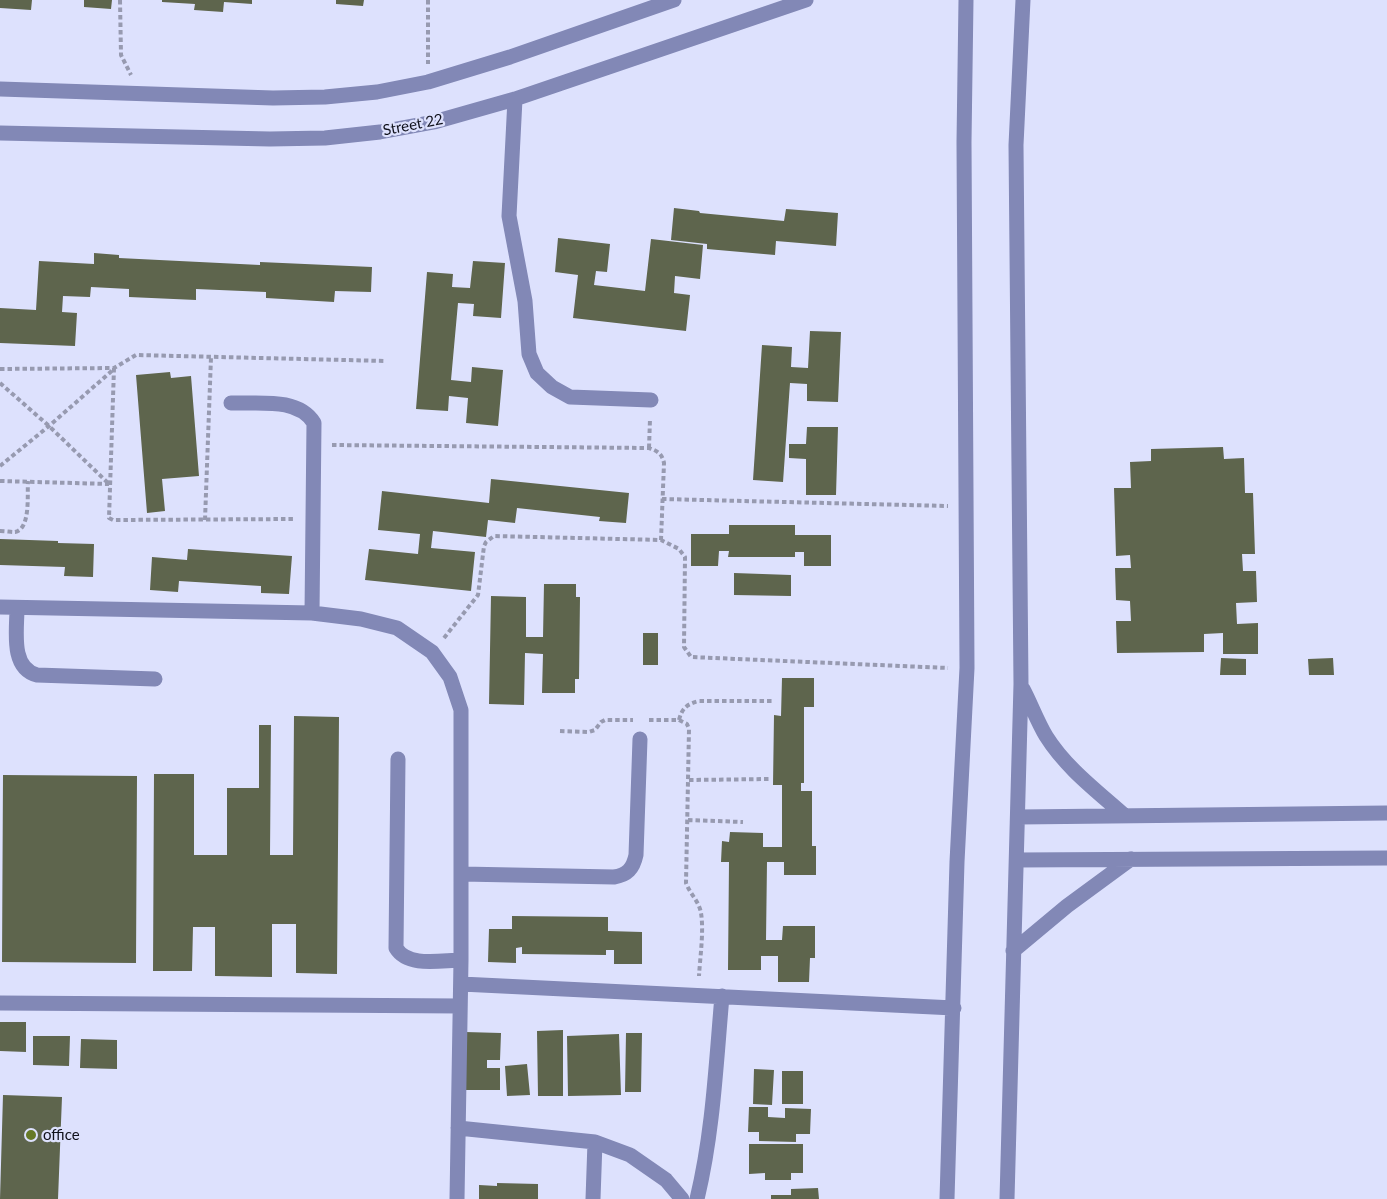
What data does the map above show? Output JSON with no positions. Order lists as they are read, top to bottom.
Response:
{
  "streets": {
    "street": ["Street 22"]
  },
  "places": ["office"]
}
